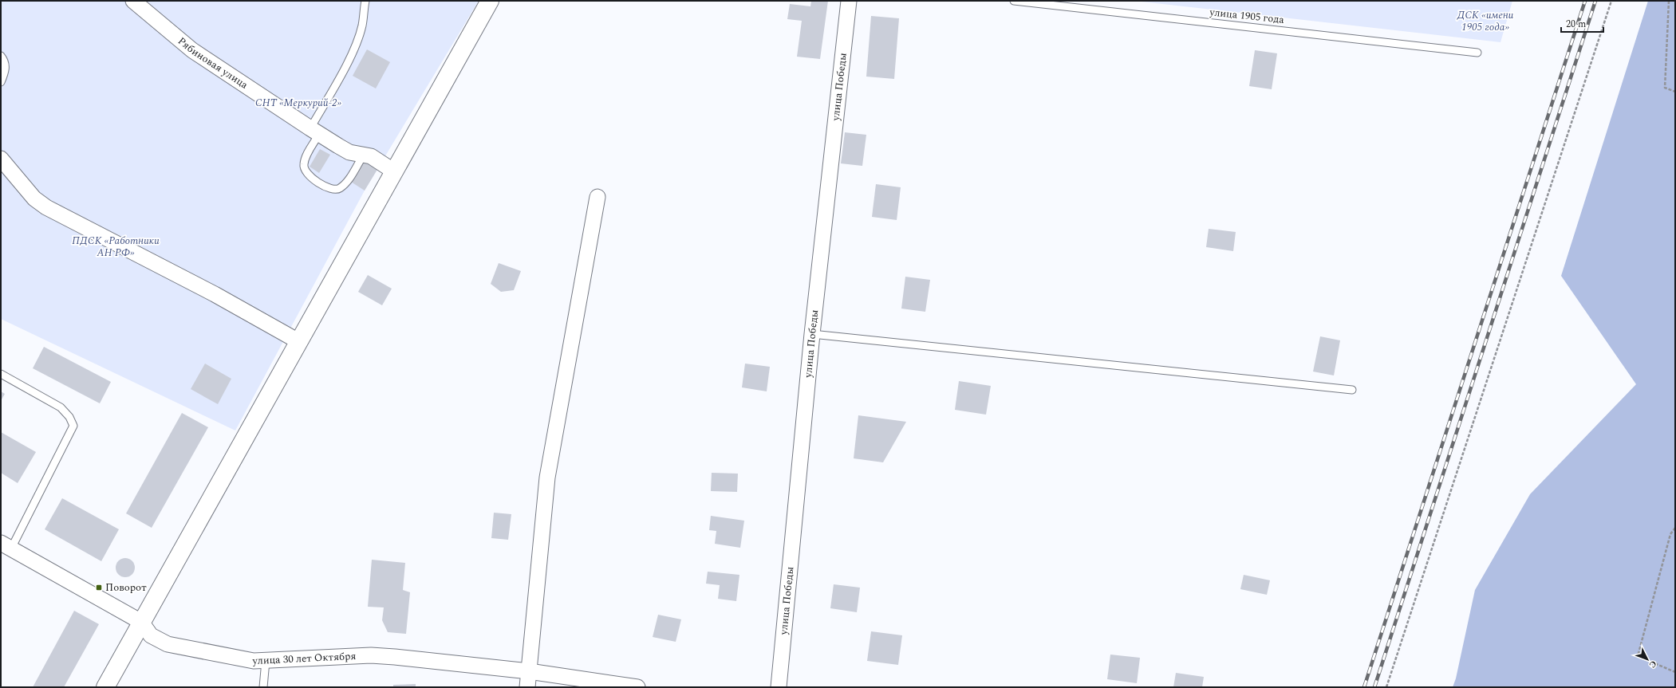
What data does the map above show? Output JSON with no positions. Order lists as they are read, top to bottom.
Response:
{
  "streets": {
    "street": ["Рябиновая улица", "улица Победы", "улица 30 лет Октября"],
    "lane": ["улица 1905 года"]
  },
  "parks": ["ДСК «имени 1905 года»", "СНТ «Меркурий-2»", "ПДСК «Работники АН РФ»"],
  "places": {
    "transit": ["Поворот"]
  },
  "scale_bar": "20 m",
  "north": "bottom right"
}
